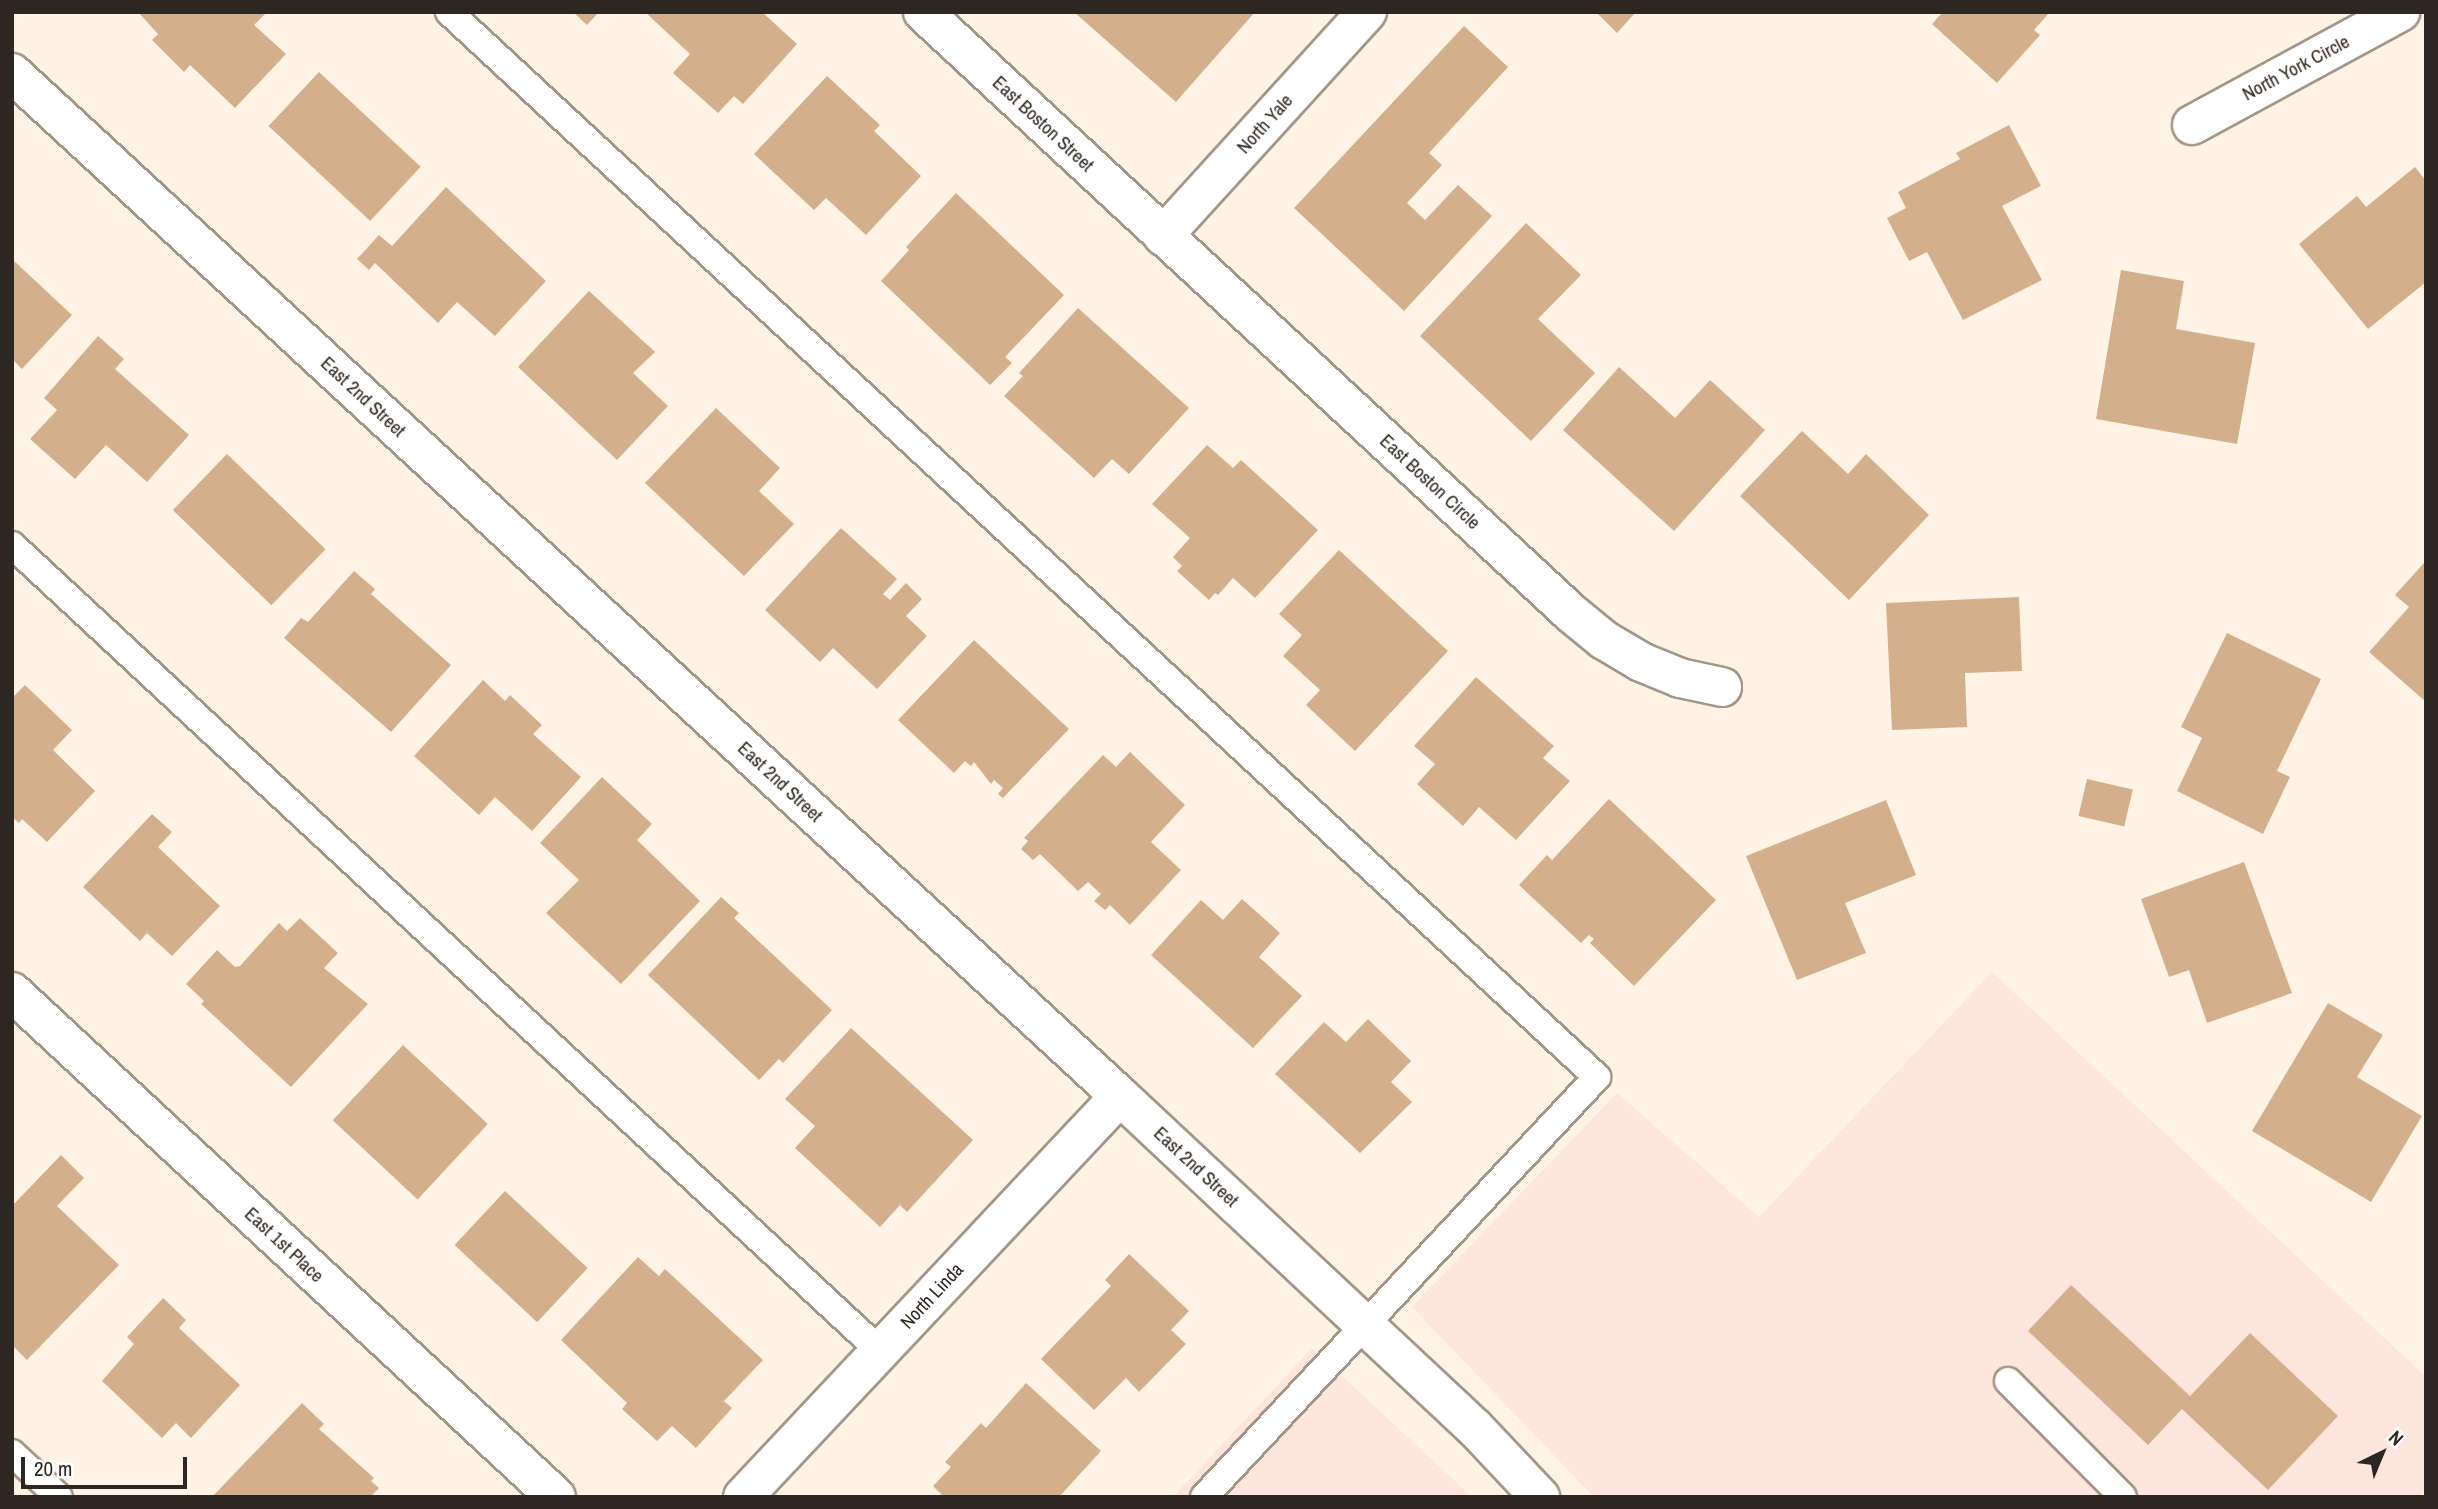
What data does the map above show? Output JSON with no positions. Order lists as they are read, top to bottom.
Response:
{
  "streets": {
    "street": [
      "North York Circle",
      "East Boston Street",
      "North Yale",
      "East 2nd Street",
      "East Boston Circle",
      "East 1st Place",
      "North Linda"
    ]
  },
  "crossings": [
    ["East Boston Street", "North Yale"],
    ["East Boston Street", "East Boston Circle"],
    ["North Yale", "East Boston Circle"],
    ["East 2nd Street", "North Linda"]
  ],
  "scale_bar": "20 m",
  "north": "top right"
}
